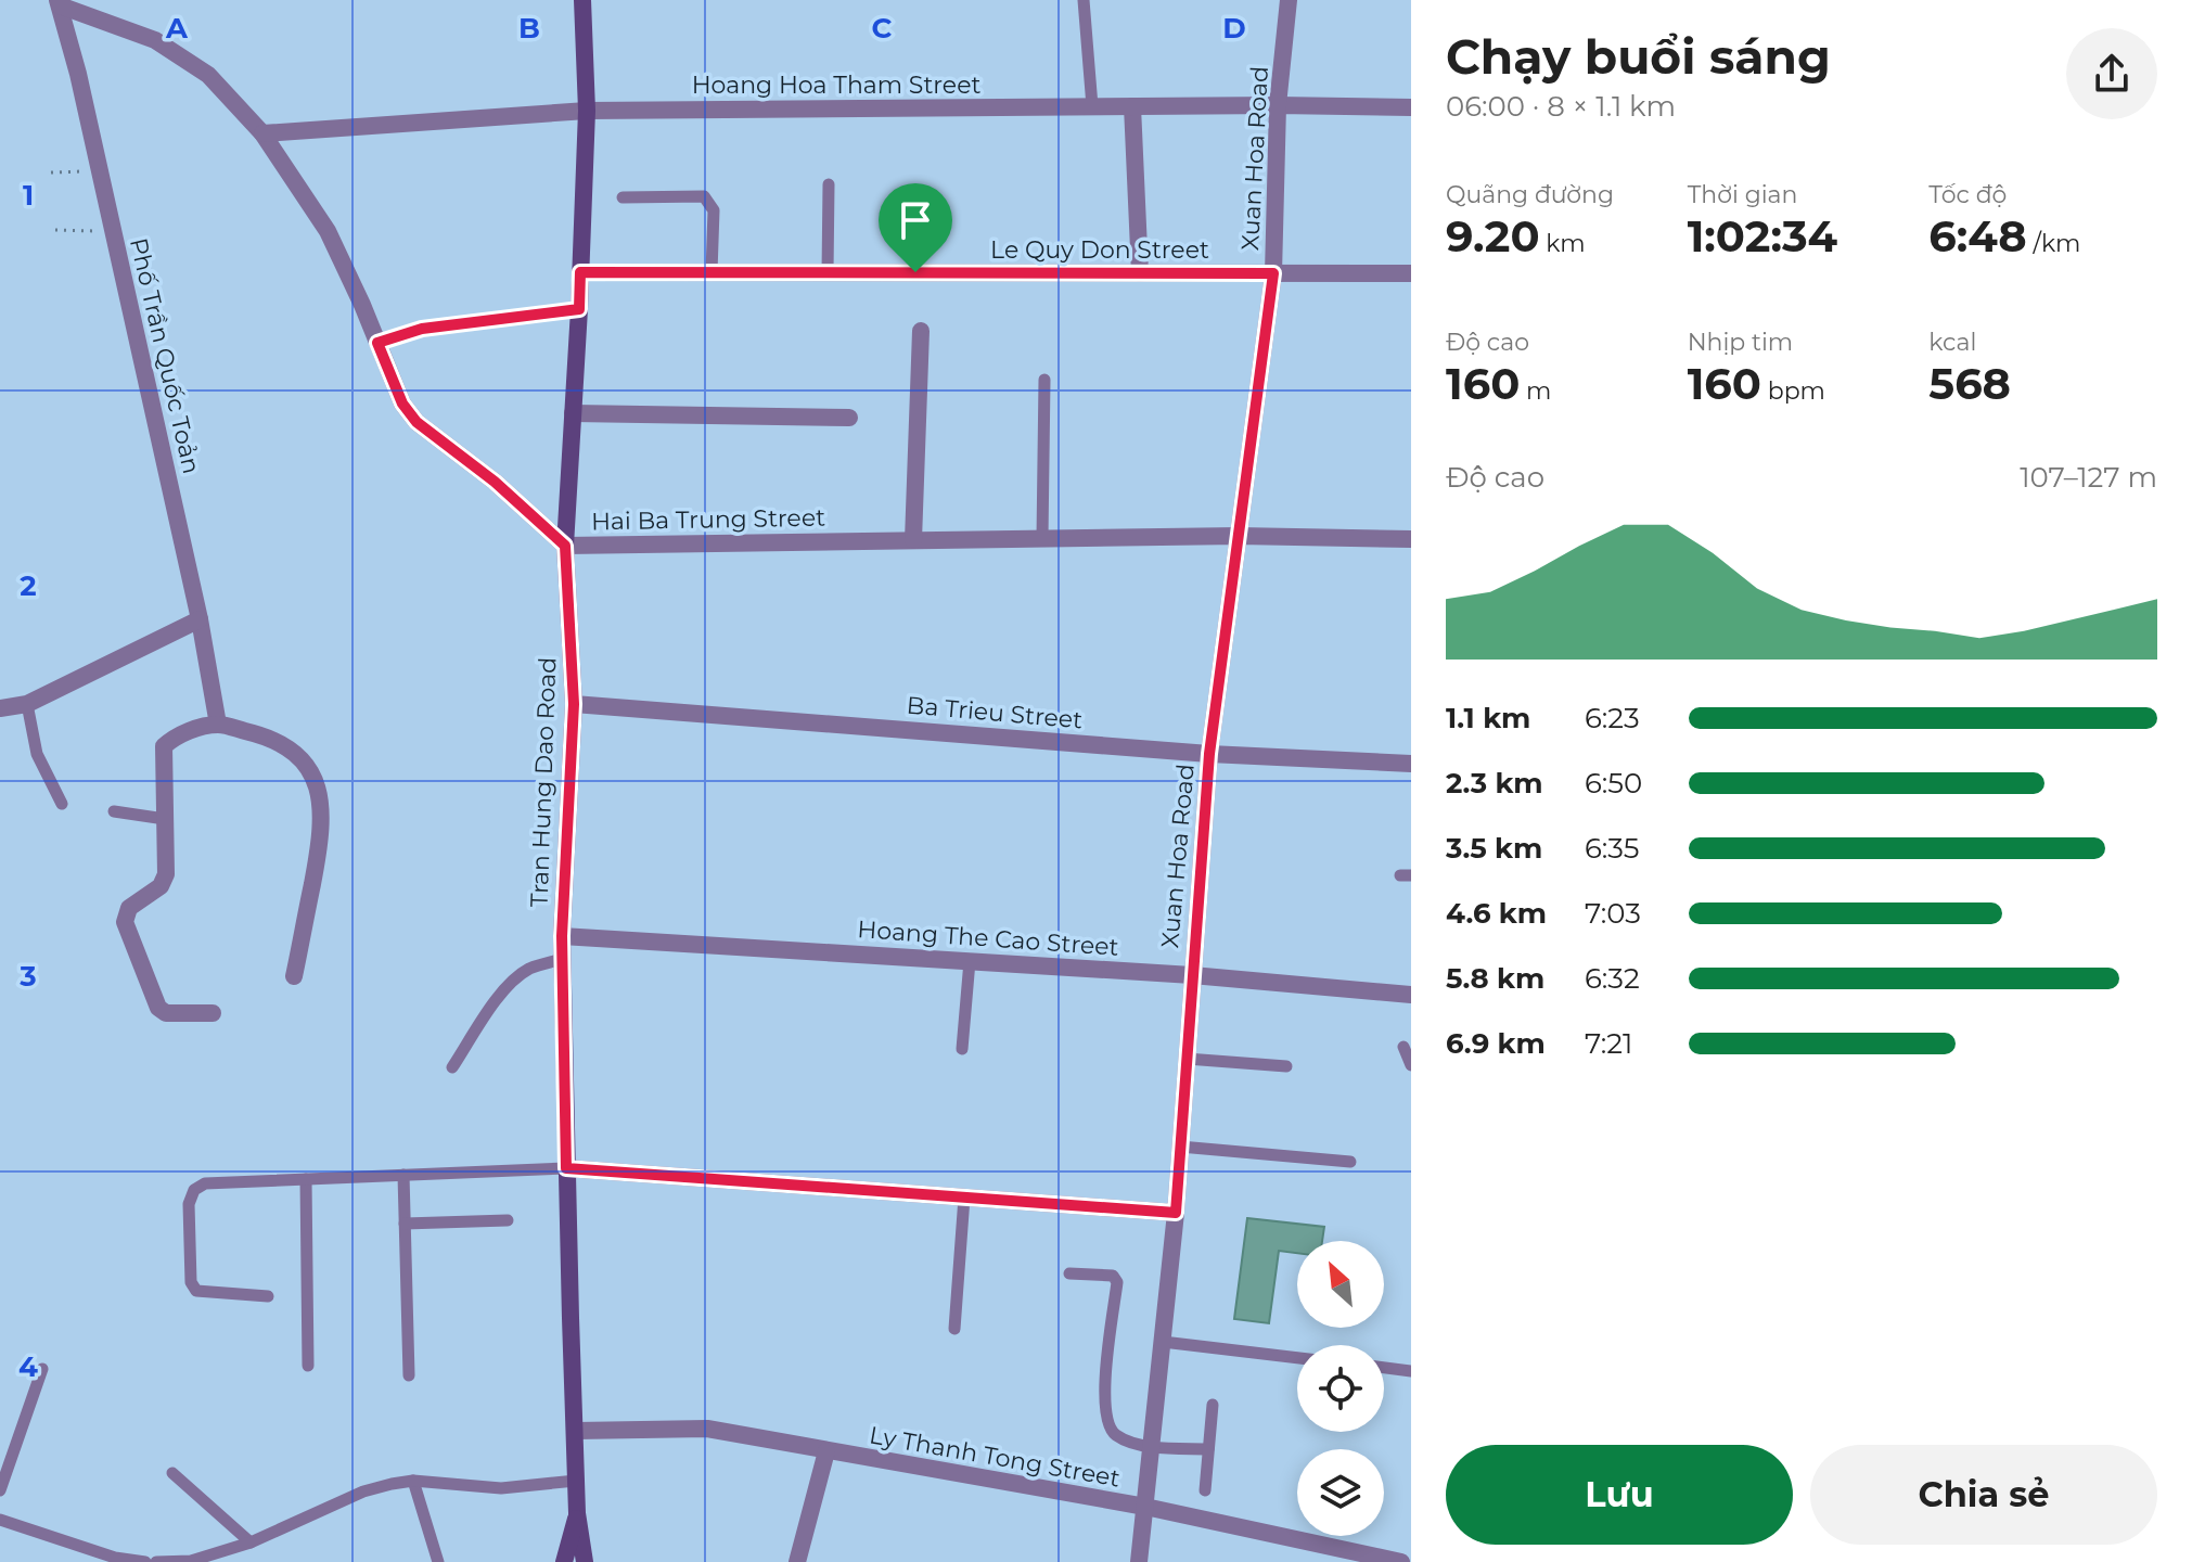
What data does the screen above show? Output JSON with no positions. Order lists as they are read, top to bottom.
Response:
{
  "streets": {
    "street": [
      "Hoang Hoa Tham Street",
      "Xuan Hoa Road",
      "Le Quy Don Street",
      "Phố Trần Quốc Toản",
      "Hai Ba Trung Street",
      "Ba Trieu Street",
      "Tran Hung Dao Road",
      "Hoang The Cao Street",
      "Ly Thanh Tong Street"
    ]
  },
  "crossings": [
    ["Hoang Hoa Tham Street", "Xuan Hoa Road"],
    ["Hoang Hoa Tham Street", "Hai Ba Trung Street"],
    ["Hoang Hoa Tham Street", "Tran Hung Dao Road"],
    ["Xuan Hoa Road", "Le Quy Don Street"],
    ["Xuan Hoa Road", "Hai Ba Trung Street"],
    ["Xuan Hoa Road", "Ba Trieu Street"],
    ["Xuan Hoa Road", "Hoang The Cao Street"],
    ["Xuan Hoa Road", "Ly Thanh Tong Street"],
    ["Le Quy Don Street", "Tran Hung Dao Road"],
    ["Phố Trần Quốc Toản", "Hai Ba Trung Street"],
    ["Hai Ba Trung Street", "Tran Hung Dao Road"],
    ["Ba Trieu Street", "Tran Hung Dao Road"],
    ["Tran Hung Dao Road", "Hoang The Cao Street"],
    ["Tran Hung Dao Road", "Ly Thanh Tong Street"]
  ],
  "north": "top left",
  "page": {
    "heading": ["Chạy buổi sáng", "06:00 · 8 × 1.1 km"],
    "stats": [
      ["Quãng đường", "9.20 km"],
      ["Thời gian", "1:02:34"],
      ["Tốc độ", "6:48 /km"],
      ["Độ cao", "160 m"],
      ["Nhịp tim", "160 bpm"],
      ["kcal", "568"]
    ],
    "chart": ["Độ cao", "107–127 m"],
    "list": [
      {
        "name": "1.1 km",
        "note": "6:23"
      },
      {
        "name": "2.3 km",
        "note": "6:50"
      },
      {
        "name": "3.5 km",
        "note": "6:35"
      },
      {
        "name": "4.6 km",
        "note": "7:03"
      },
      {
        "name": "5.8 km",
        "note": "6:32"
      },
      {
        "name": "6.9 km",
        "note": "7:21"
      }
    ],
    "buttons": ["Lưu", "Chia sẻ"]
  },
  "grid": {
    "columns": [
      "A",
      "B",
      "C",
      "D"
    ],
    "rows": [
      "1",
      "2",
      "3",
      "4"
    ]
  }
}
